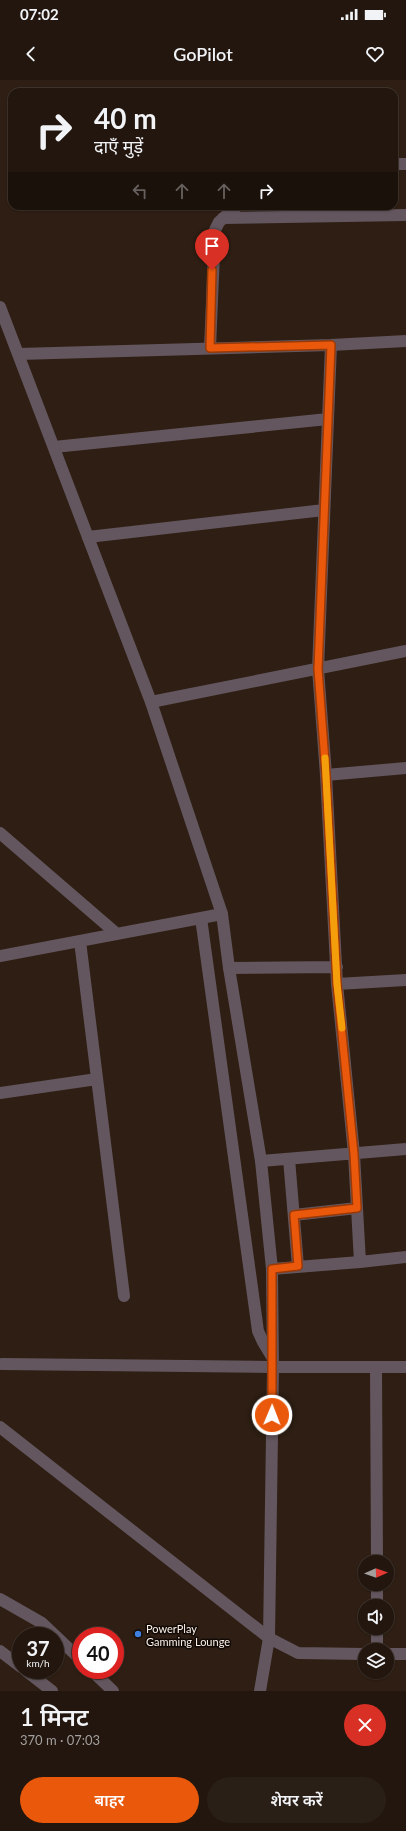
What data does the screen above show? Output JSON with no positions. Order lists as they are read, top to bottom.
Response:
{
  "places": ["PowerPlay Gamming Lounge"],
  "north": "right",
  "page": {
    "status": "07:02",
    "header": "GoPilot",
    "turn": ["40 m", "दाएँ मुड़ें"],
    "speed": "37 km/h",
    "limit": "40",
    "heading": ["1 मिनट", "370 m · 07:03"],
    "buttons": ["बाहर", "शेयर करें"]
  }
}
